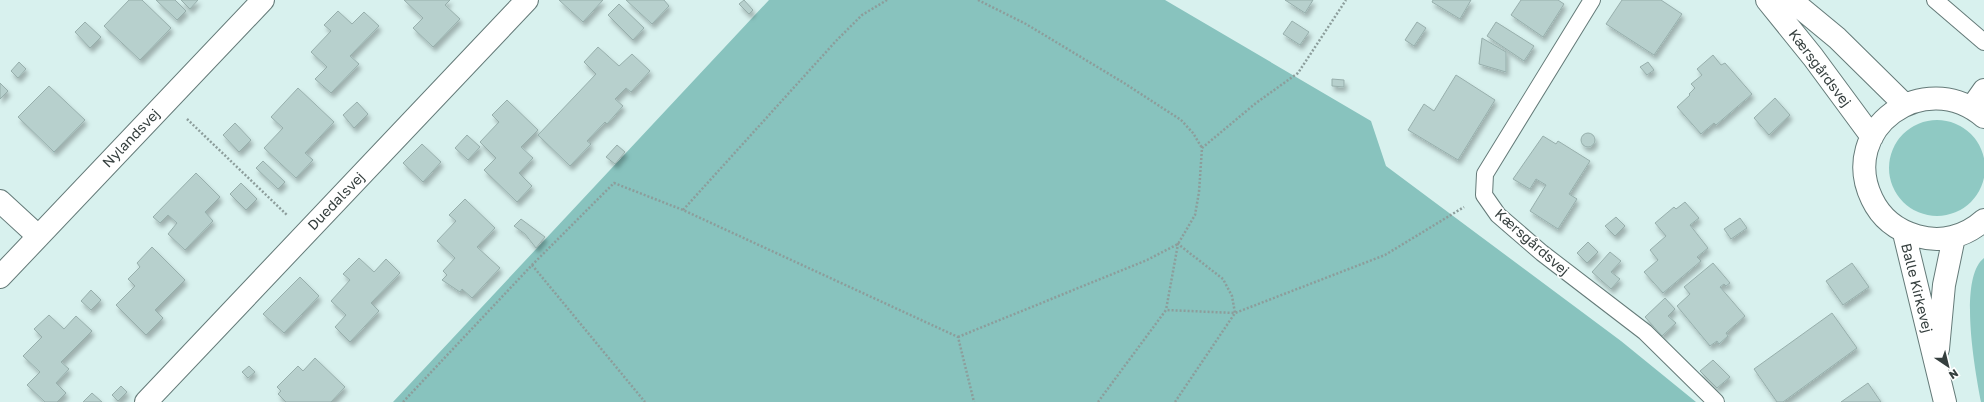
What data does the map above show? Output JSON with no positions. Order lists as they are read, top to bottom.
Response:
{
  "streets": {
    "street": [
      "Kærsgårdsvej",
      "Nylandsvej",
      "Duedalsvej",
      "Balle Kirkevej"
    ]
  },
  "north": "bottom right"
}
